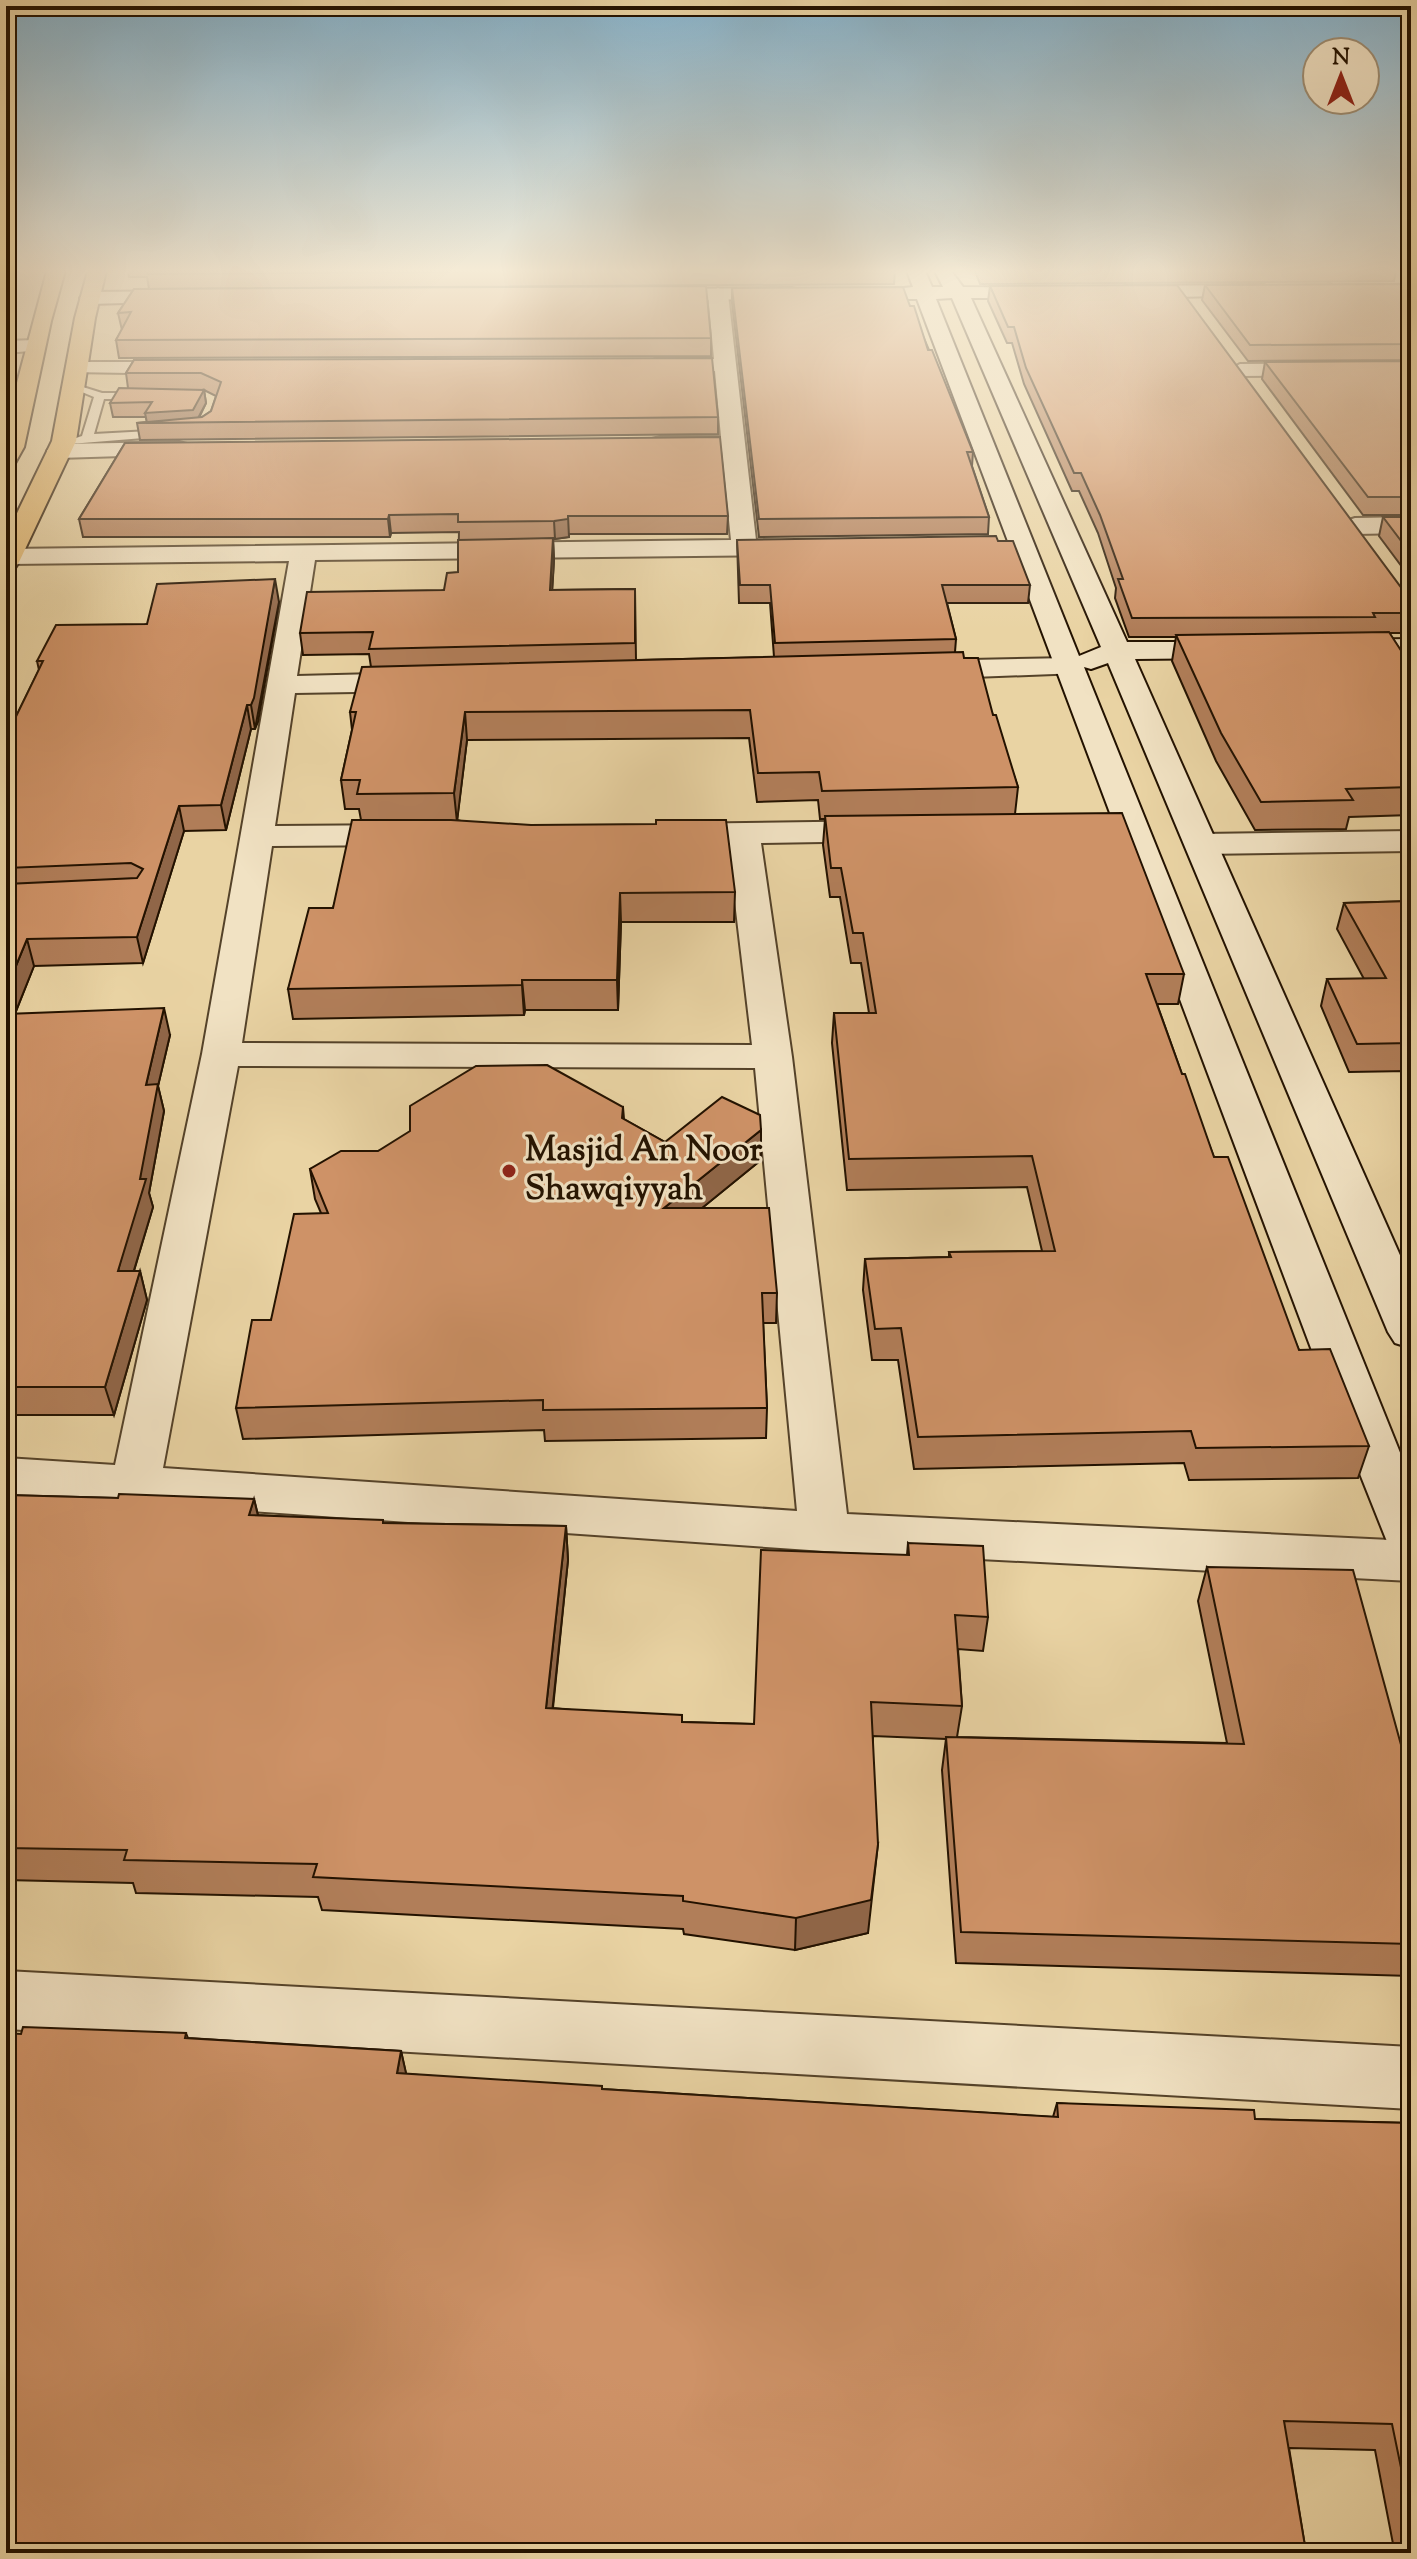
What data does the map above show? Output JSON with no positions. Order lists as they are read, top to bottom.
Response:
{
  "places": ["Masjid An Noor Shawqiyyah"],
  "north": "top"
}
